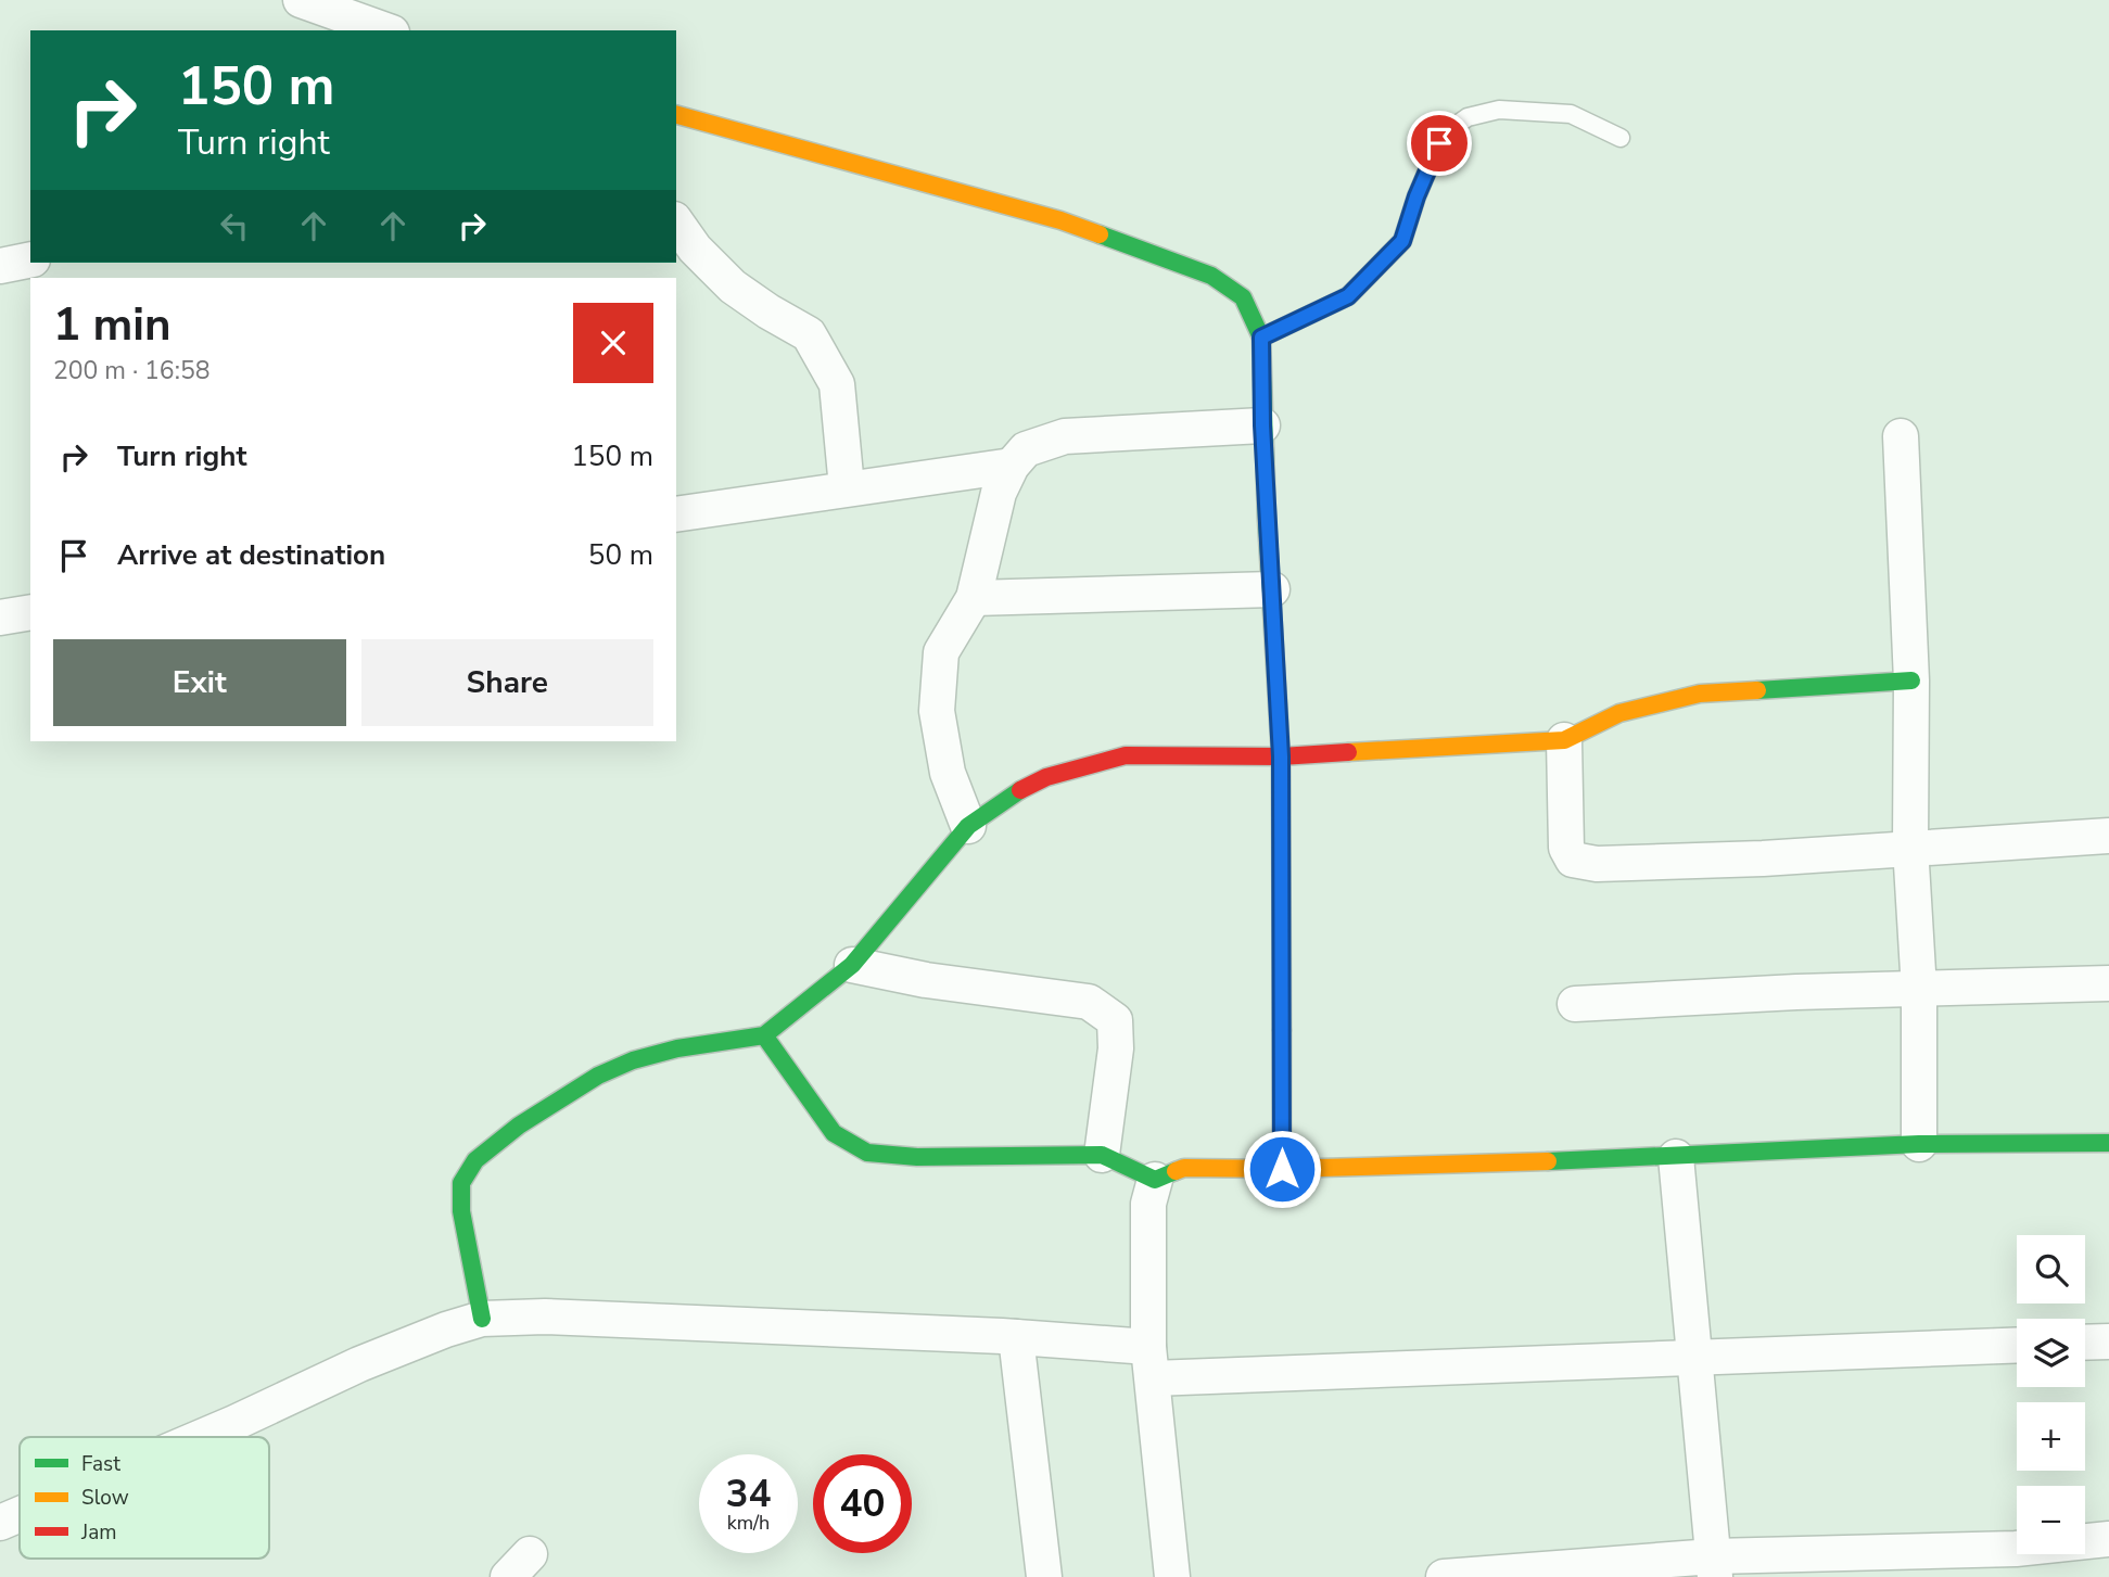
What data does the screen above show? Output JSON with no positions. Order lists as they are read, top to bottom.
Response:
{
  "legend": ["Fast", "Slow", "Jam"],
  "page": {
    "turn": ["150 m", "Turn right"],
    "heading": ["1 min", "200 m · 16:58"],
    "list": [
      {
        "name": "Turn right",
        "value": "150 m"
      },
      {
        "name": "Arrive at destination",
        "value": "50 m"
      }
    ],
    "buttons": ["Exit", "Share"],
    "map_buttons": ["+", "−"],
    "speed": "34 km/h",
    "limit": "40"
  }
}
